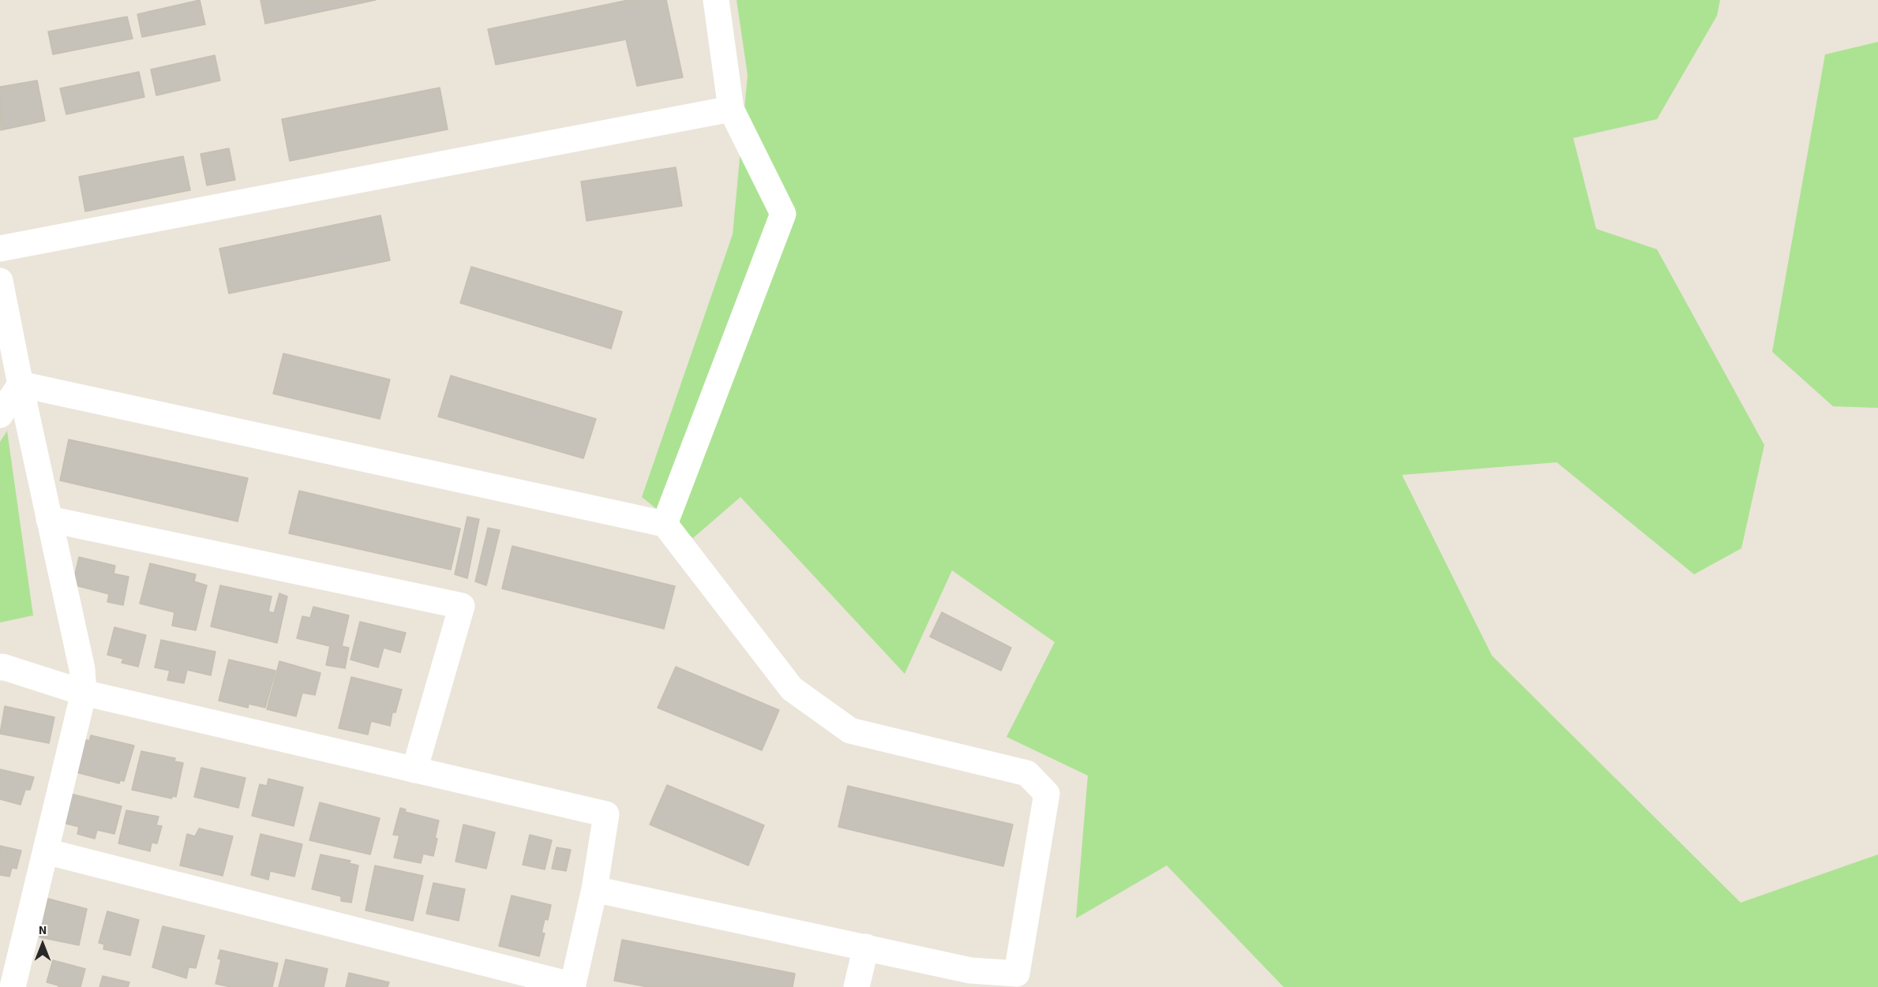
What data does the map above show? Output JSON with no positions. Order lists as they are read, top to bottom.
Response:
{
  "north": "top"
}
